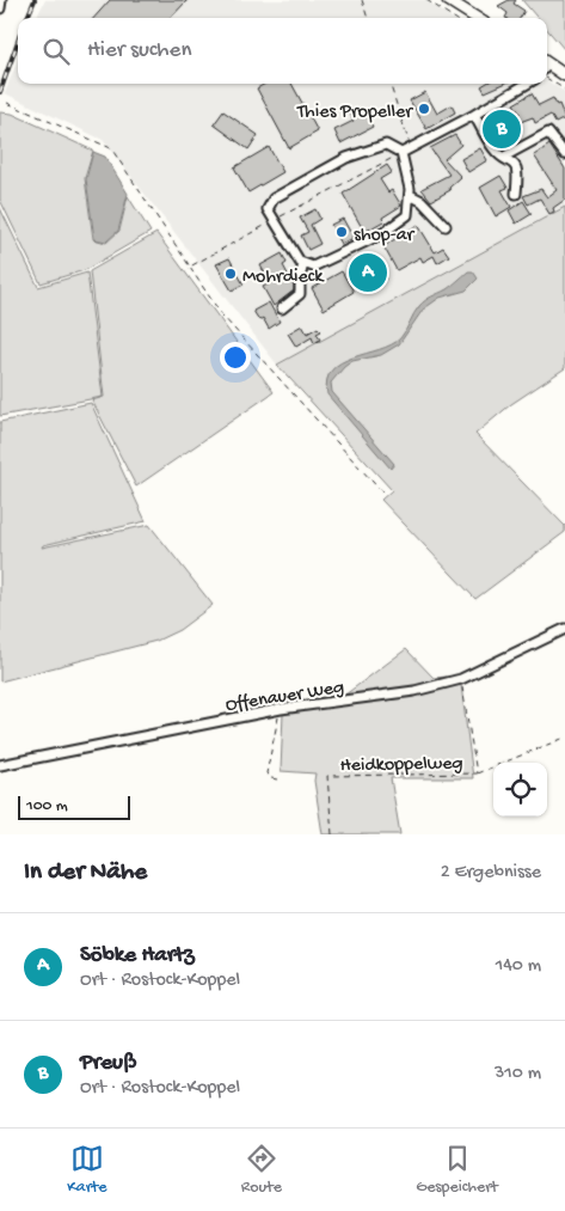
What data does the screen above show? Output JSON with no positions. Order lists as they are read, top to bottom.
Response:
{
  "streets": {
    "street": ["Offenauer Weg"],
    "path": ["Heidkoppelweg"]
  },
  "crossings": [
    ["Offenauer Weg", "Heidkoppelweg"]
  ],
  "places": ["Thies Propeller", "shop-ar", "Mohrdieck"],
  "scale_bar": "100 m",
  "page": {
    "search": "Hier suchen",
    "pins": ["B", "A"],
    "scale": "100 m",
    "heading": ["In der Nähe", "2 Ergebnisse"],
    "list": [
      {
        "mark": "A",
        "name": "Söbke Hartz",
        "note": "Ort · Rostock-Koppel",
        "value": "140 m"
      },
      {
        "mark": "B",
        "name": "Preuß",
        "note": "Ort · Rostock-Koppel",
        "value": "310 m"
      }
    ],
    "nav": ["Karte", "Route", "Gespeichert"]
  }
}
